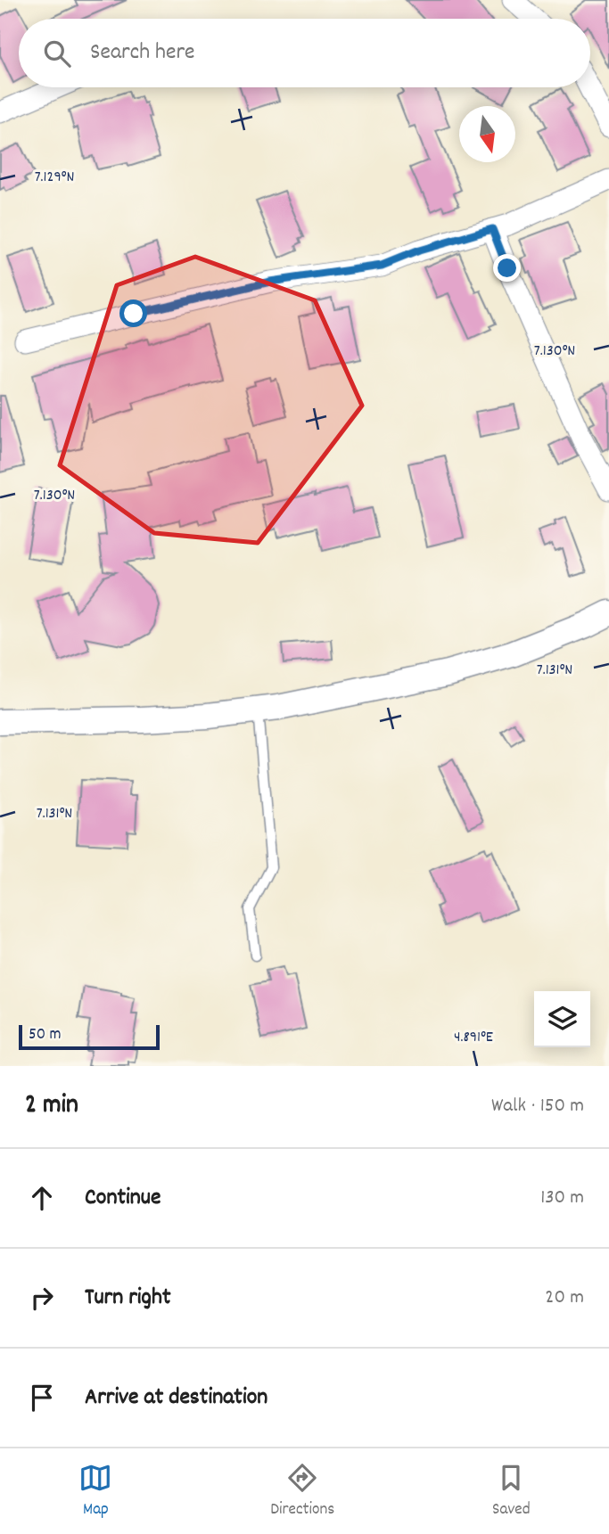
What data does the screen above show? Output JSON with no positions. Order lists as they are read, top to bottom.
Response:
{
  "scale_bar": "50 m",
  "north": "bottom",
  "page": {
    "search": "Search here",
    "scale": "50 m",
    "heading": ["2 min", "Walk · 150 m"],
    "list": [
      ["Continue", "130 m"],
      ["Turn right", "20 m"],
      "Arrive at destination"
    ],
    "nav": ["Map", "Directions", "Saved"]
  },
  "coordinates": [
    "7.129°N",
    "7.130°N",
    "7.131°N",
    "4.891°E"
  ]
}
